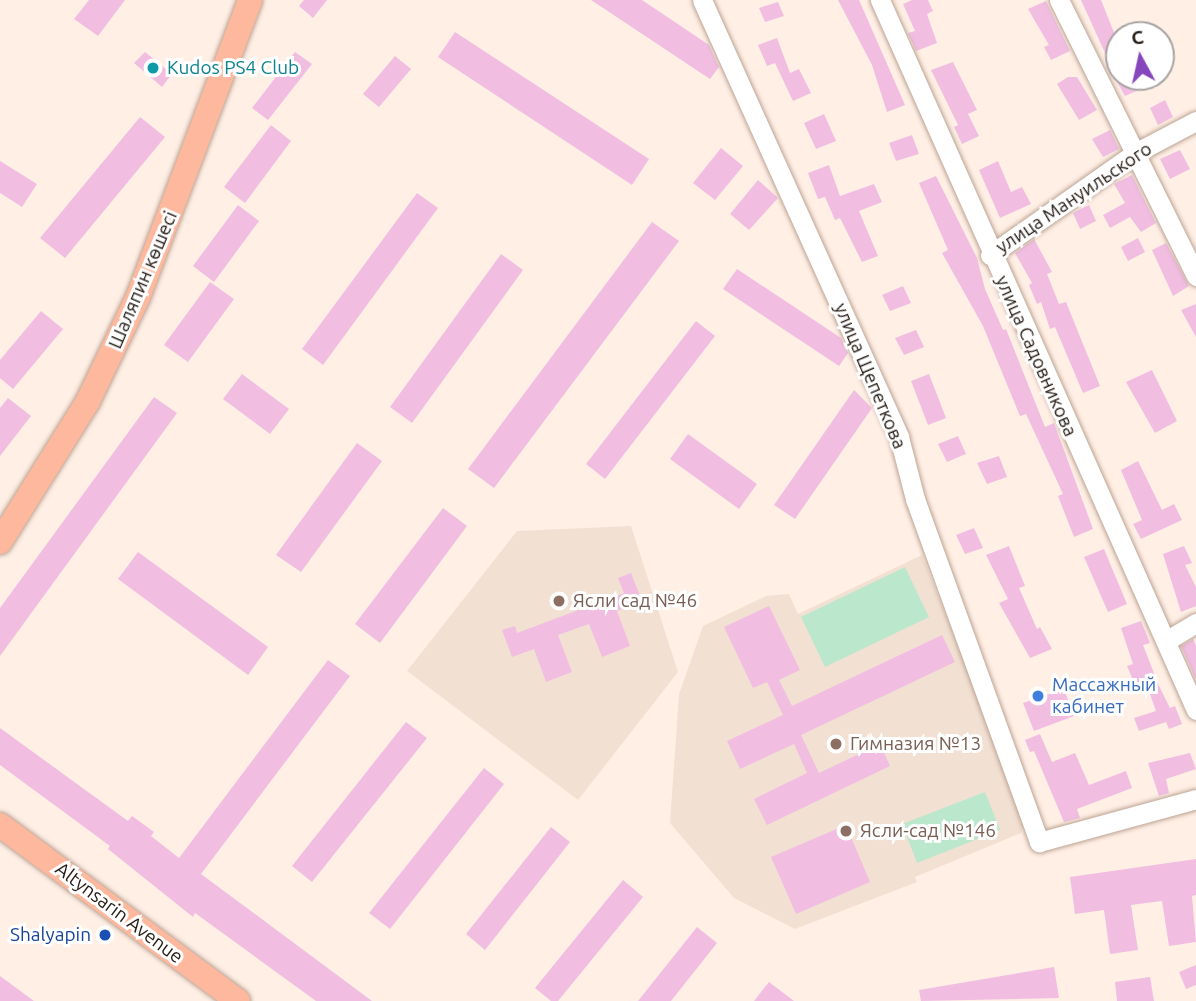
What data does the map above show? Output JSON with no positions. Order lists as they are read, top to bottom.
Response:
{
  "streets": {
    "main road": ["Шаляпин көшесі", "Altynsarin Avenue"],
    "street": ["улица Мануильского", "улица Садовникова", "улица Щепеткова"]
  },
  "crossings": [
    ["улица Мануильского", "улица Садовникова"]
  ],
  "places": [
    "Kudos PS4 Club",
    "Ясли сад №46",
    "Массажный кабинет",
    "Гимназия №13",
    "Ясли-сад №146",
    "Shalyapin"
  ],
  "north": "top"
}
